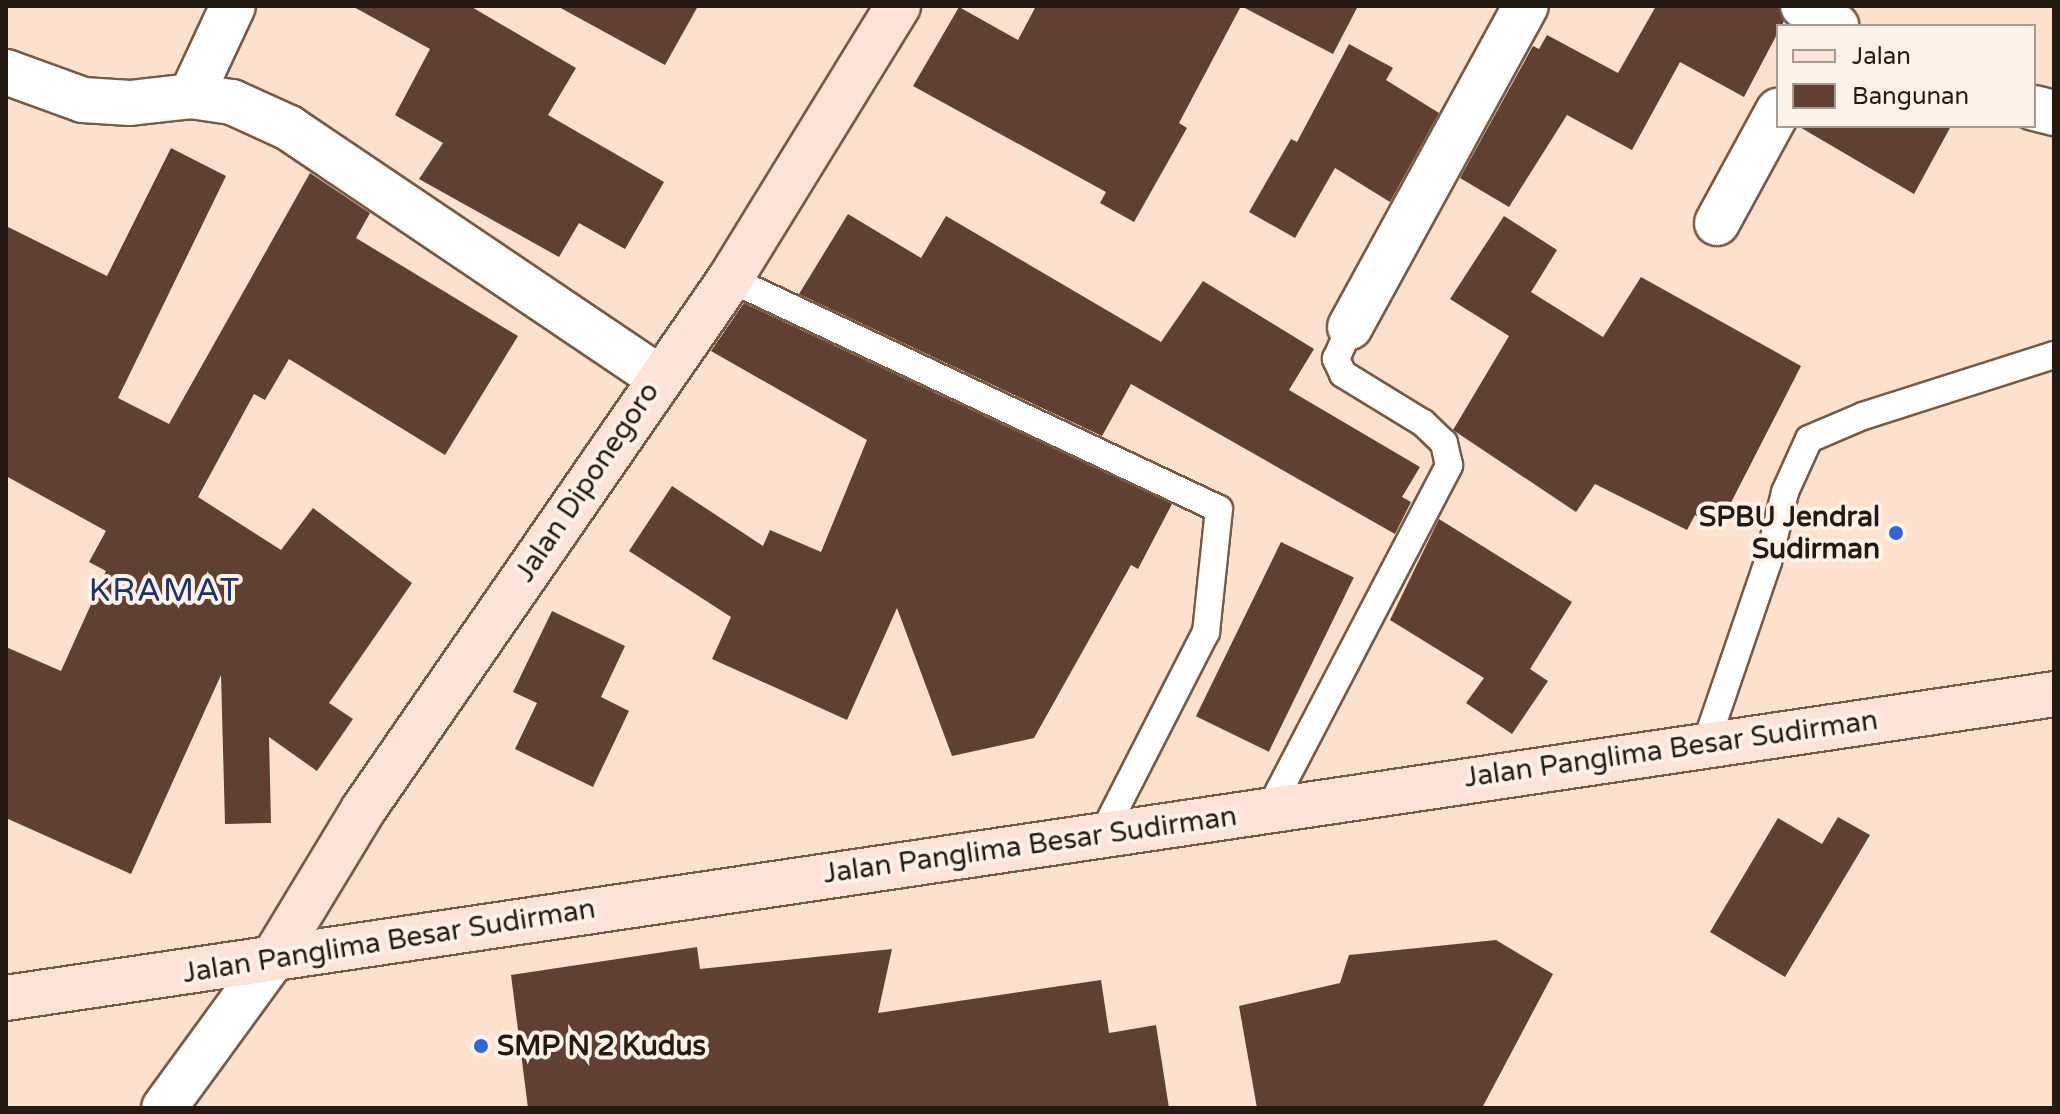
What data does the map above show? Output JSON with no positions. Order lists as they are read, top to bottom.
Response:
{
  "streets": {
    "main road": ["Jalan Diponegoro", "Jalan Panglima Besar Sudirman"]
  },
  "crossings": [
    ["Jalan Diponegoro", "Jalan Panglima Besar Sudirman"]
  ],
  "districts": ["KRAMAT"],
  "places": ["SPBU Jendral Sudirman", "SMP N 2 Kudus"],
  "legend": ["Jalan", "Bangunan"]
}
